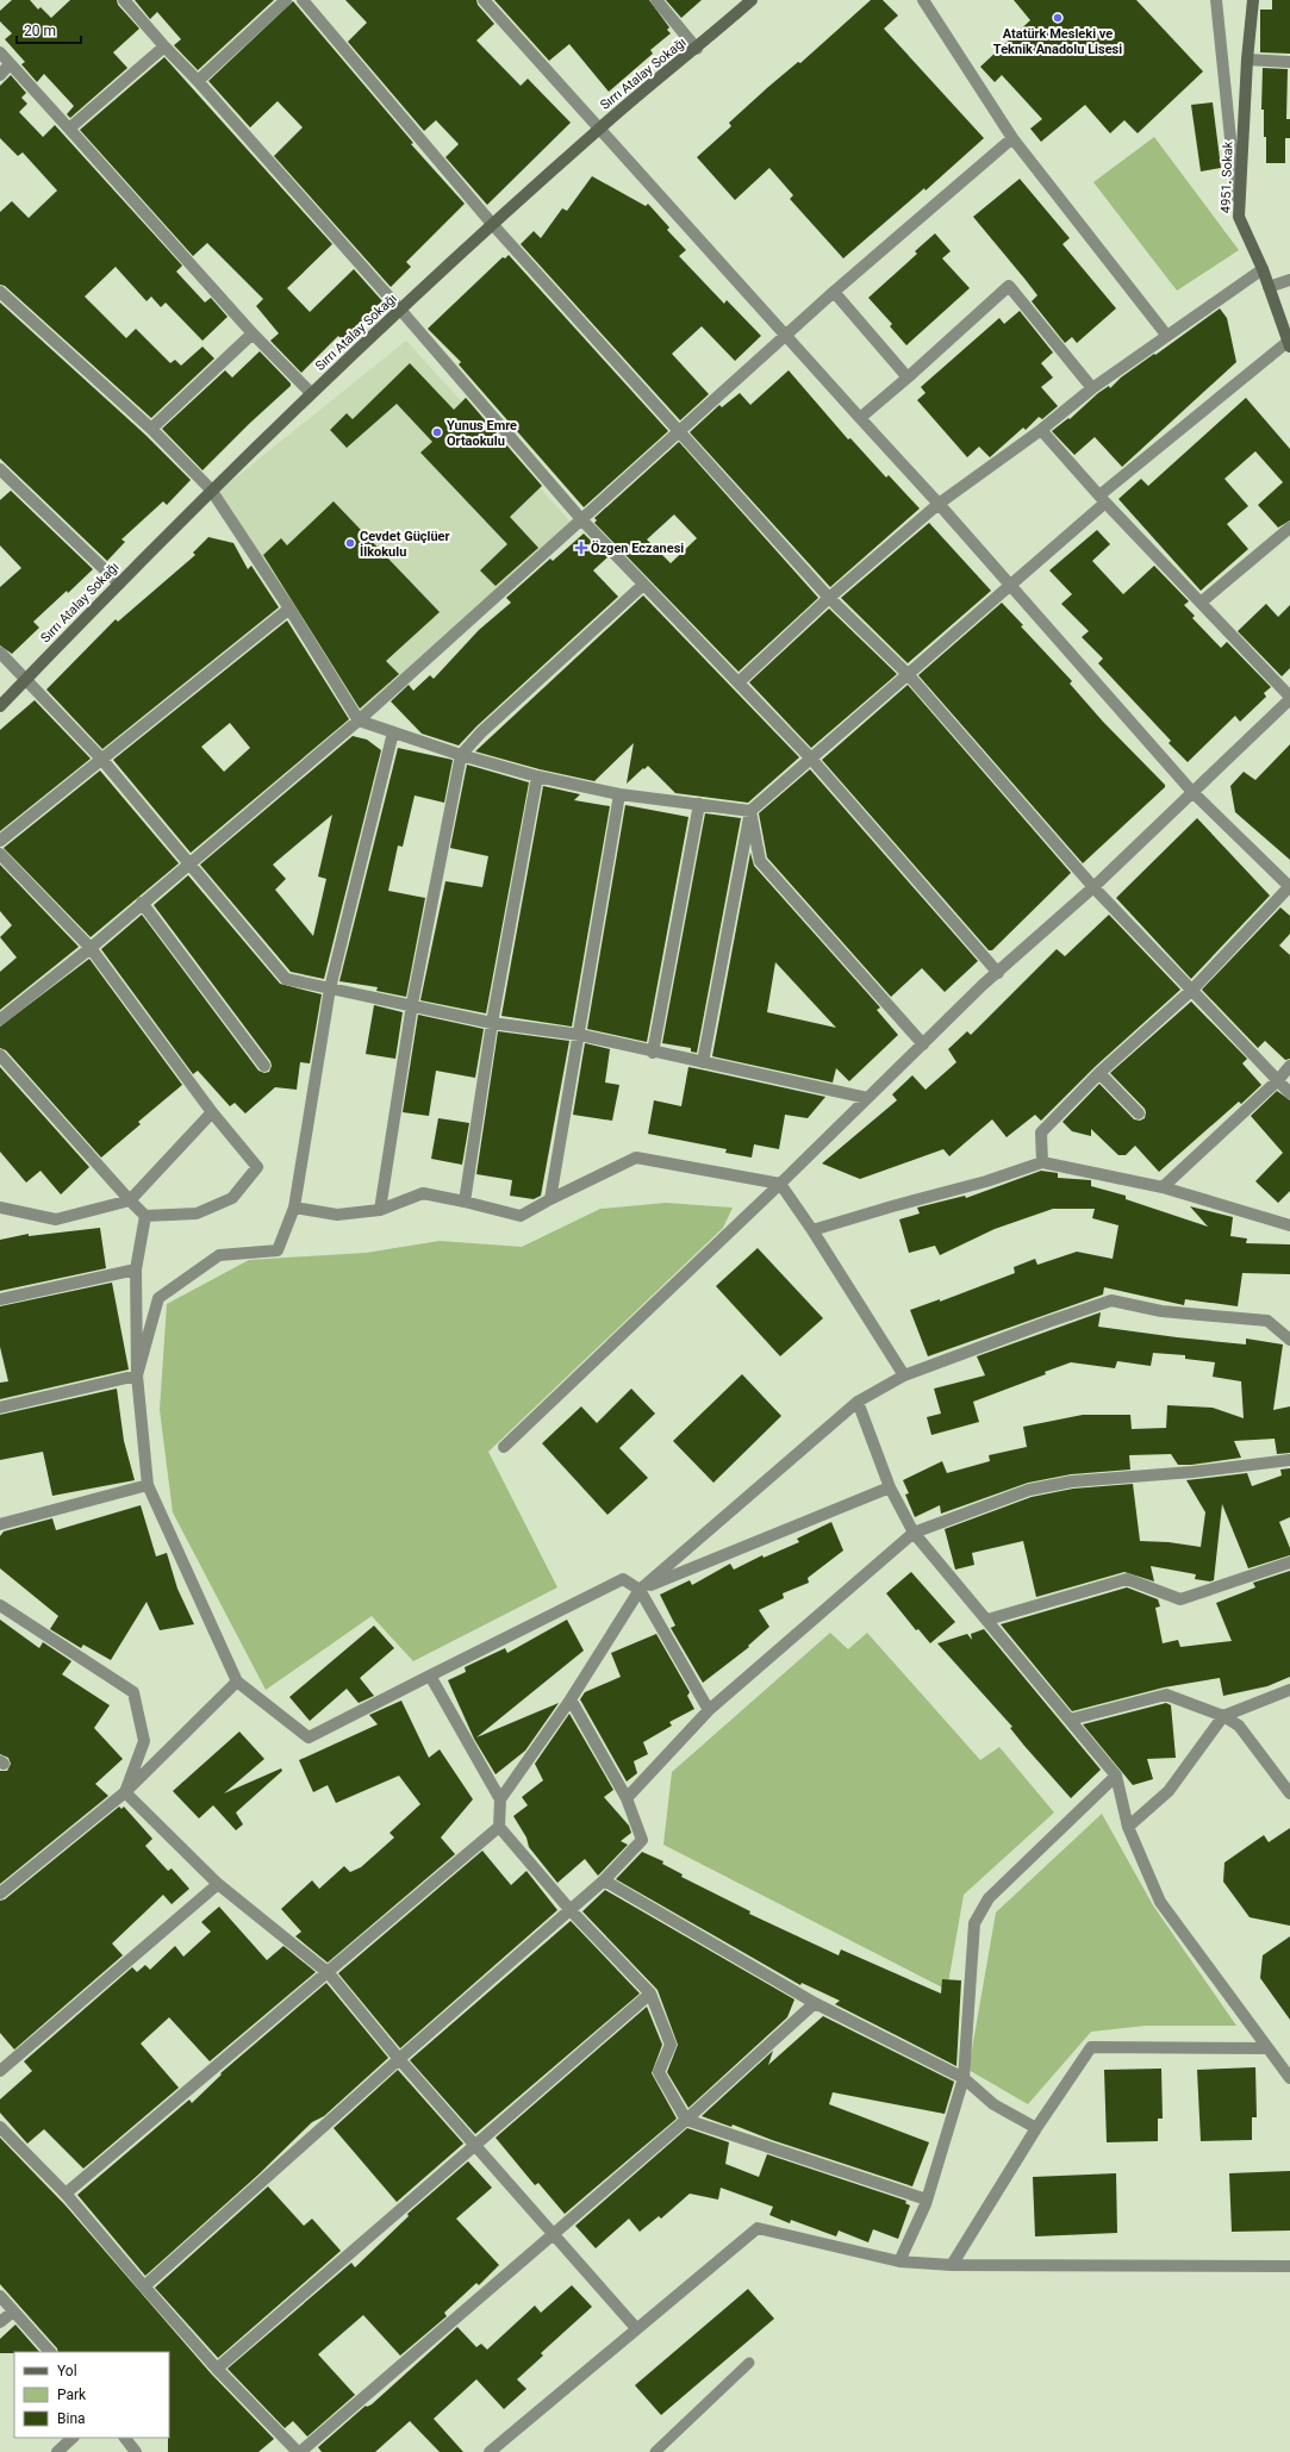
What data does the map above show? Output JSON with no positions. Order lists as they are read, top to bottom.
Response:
{
  "streets": {
    "main road": ["Sırrı Atalay Sokağı", "4951. Sokak"]
  },
  "places": {
    "other": ["Atatürk Mesleki ve Teknik Anadolu Lisesi", "Yunus Emre Ortaokulu", "Cevdet Güçlüer İlkokulu"],
    "health": ["Özgen Eczanesi"]
  },
  "legend": ["Yol", "Park", "Bina"],
  "scale_bar": "20 m"
}
